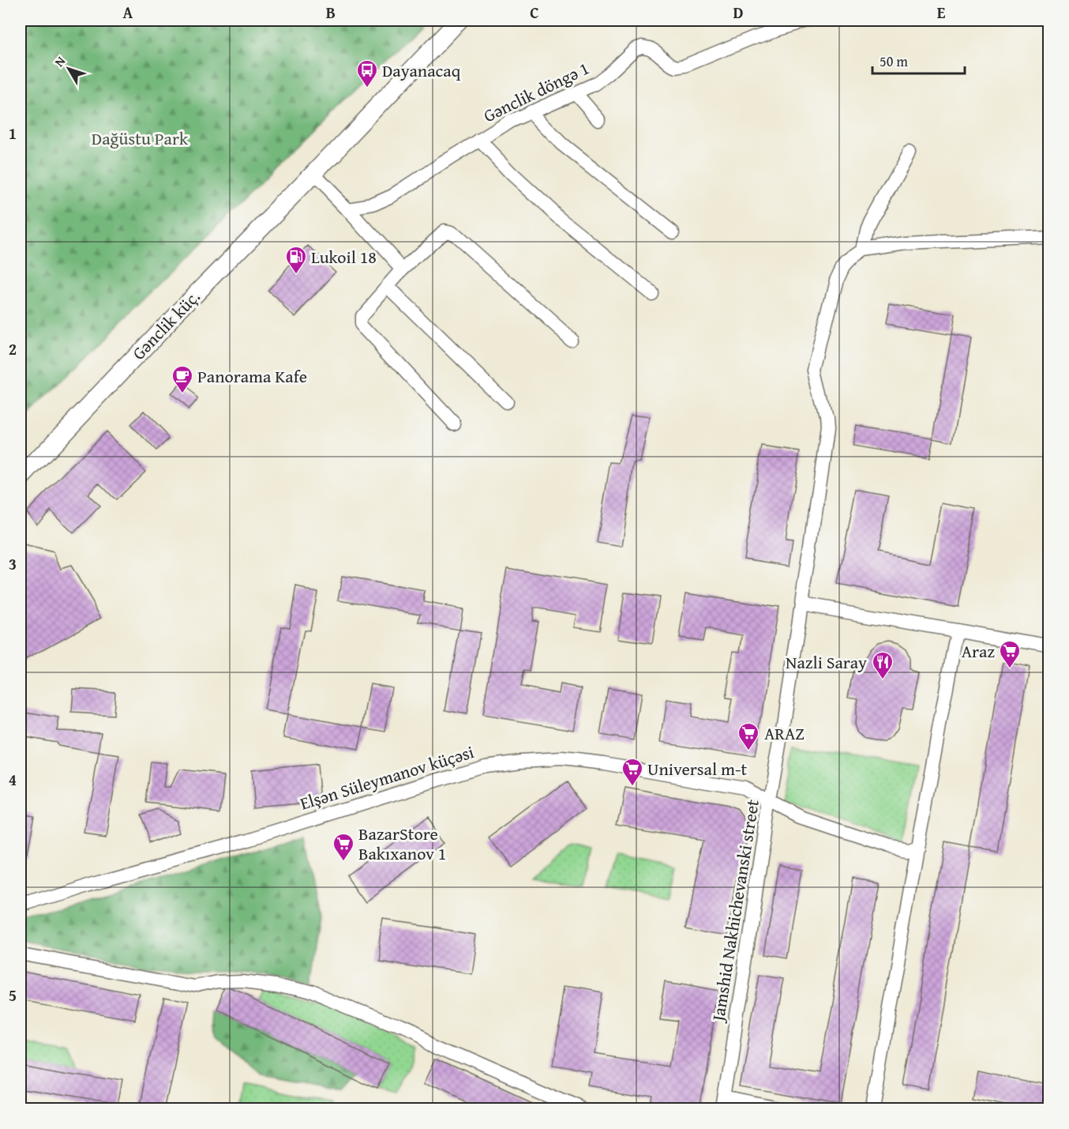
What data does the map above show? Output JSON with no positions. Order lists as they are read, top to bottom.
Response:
{
  "streets": {
    "main road": ["Gənclik küç."],
    "street": ["Gənclik döngə 1", "Elşən Süleymanov küçəsi", "Jamshid Nakhichevanski street"]
  },
  "crossings": [
    ["Elşən Süleymanov küçəsi", "Jamshid Nakhichevanski street"]
  ],
  "parks": ["Dağüstu Park"],
  "places": {
    "bus stop": ["Dayanacaq"],
    "fuel station": ["Lukoil 18"],
    "cafe": ["Panorama Kafe"],
    "supermarket": [
      "Araz",
      "ARAZ",
      "Universal m-t",
      "BazarStore Bakıxanov 1"
    ],
    "restaurant": ["Nazli Saray"]
  },
  "scale_bar": "50 m",
  "north": "top left",
  "grid": {
    "columns": [
      "A",
      "B",
      "C",
      "D",
      "E"
    ],
    "rows": [
      "1",
      "2",
      "3",
      "4",
      "5"
    ]
  }
}
